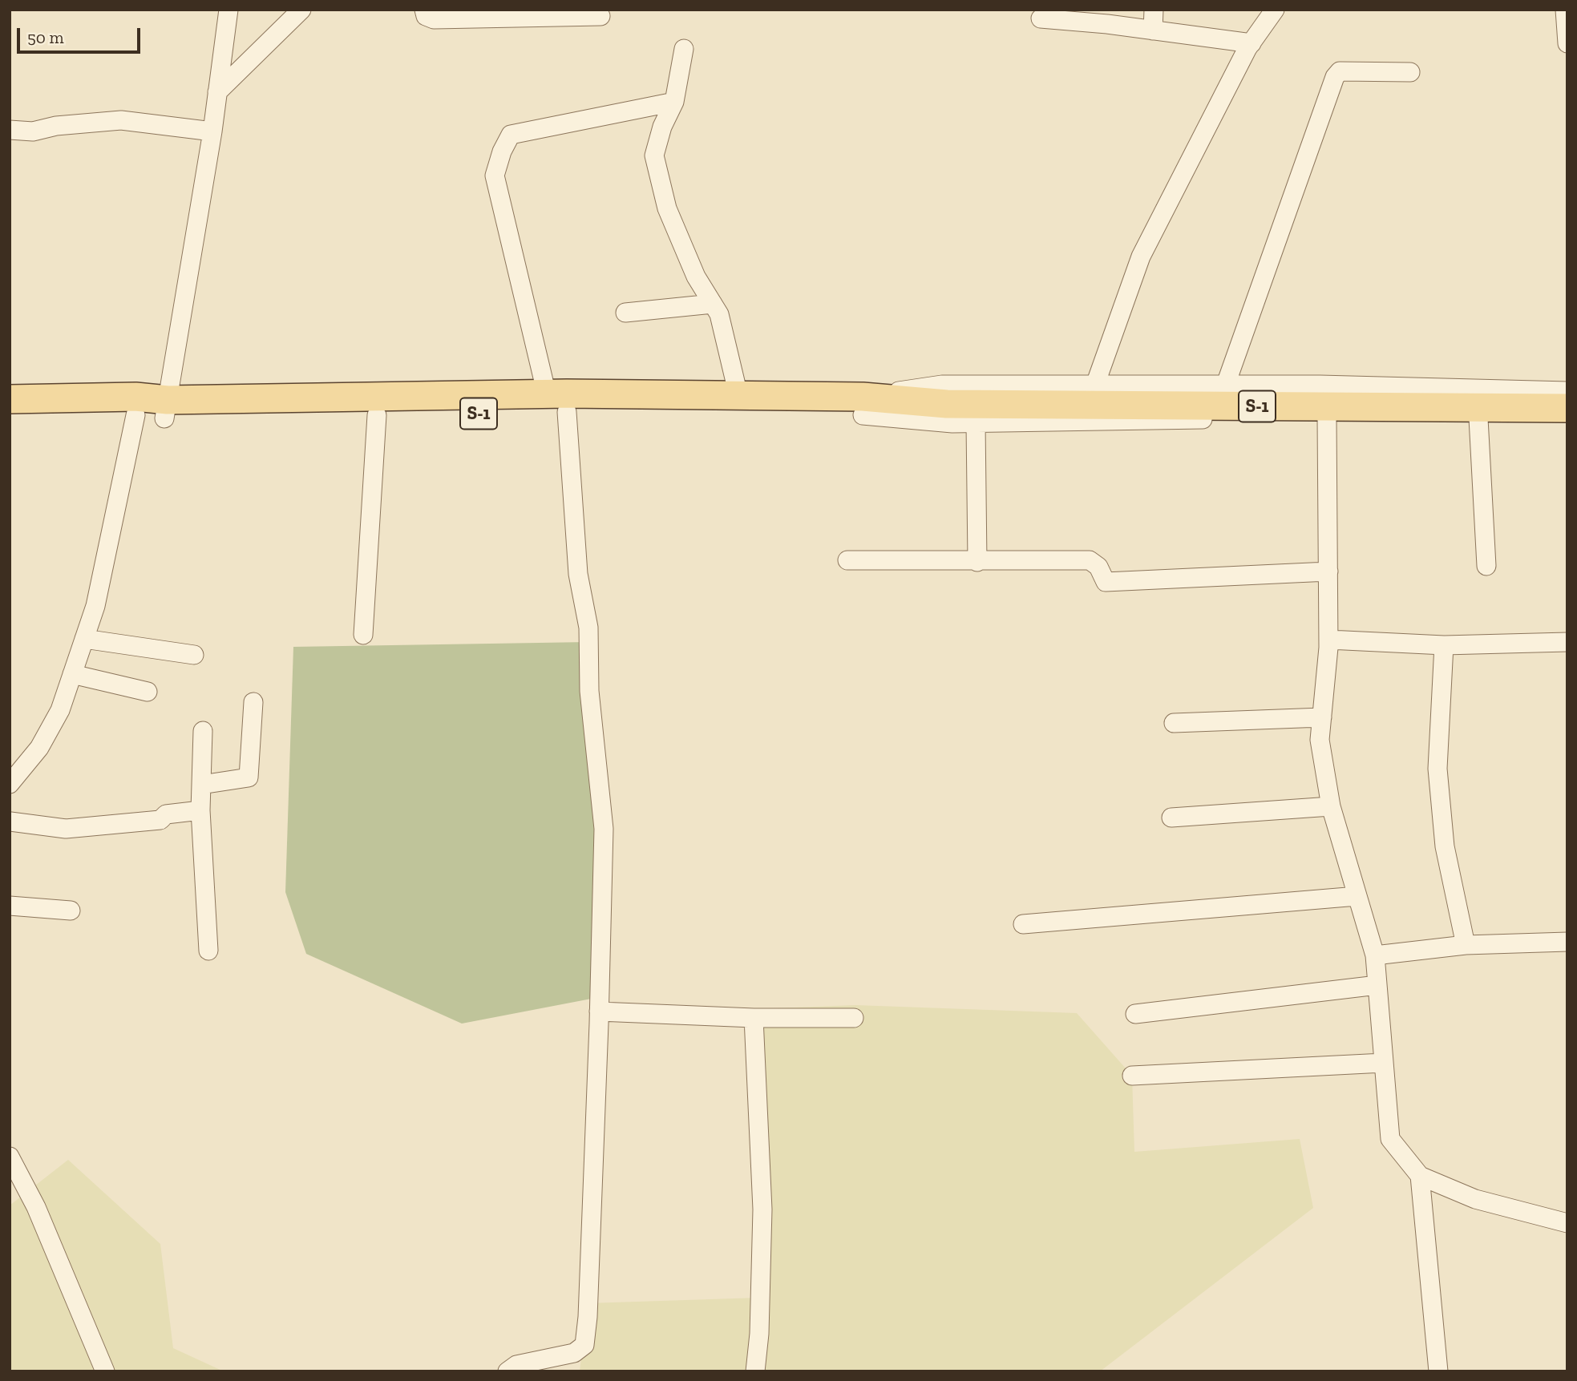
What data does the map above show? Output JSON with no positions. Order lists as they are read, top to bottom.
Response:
{
  "streets": {
    "main road": ["S-1"]
  },
  "scale_bar": "50 m"
}
